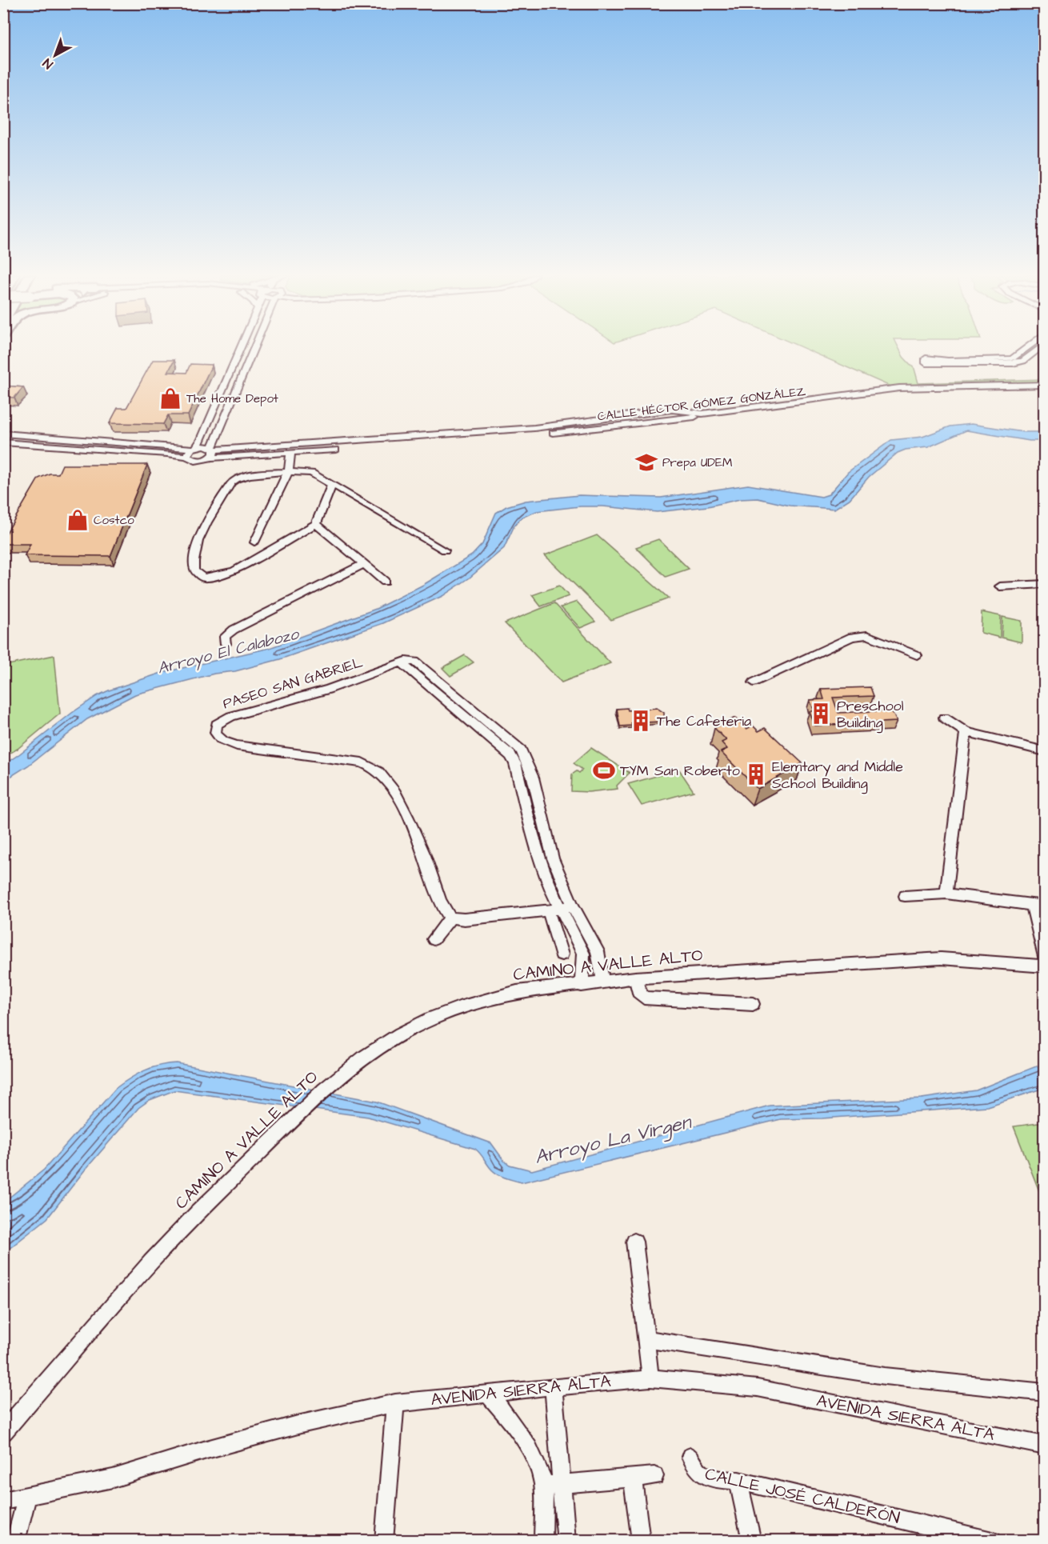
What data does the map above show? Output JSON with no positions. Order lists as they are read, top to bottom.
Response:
{
  "streets": {
    "street": [
      "CALLE HÉCTOR GÓMEZ GONZÁLEZ",
      "PASEO SAN GABRIEL",
      "CAMINO A VALLE ALTO",
      "AVENIDA SIERRA ALTA",
      "CALLE JOSÉ CALDERÓN"
    ]
  },
  "crossings": [
    ["PASEO SAN GABRIEL", "CAMINO A VALLE ALTO"]
  ],
  "water": ["Arroyo El Calabozo", "Arroyo La Virgen"],
  "places": {
    "shop": ["The Home Depot", "Costco"],
    "school or university": ["Prepa UDEM"],
    "building": ["Preschool Building", "The Cafeteria", "Elemtary and Middle School Building"],
    "sports": ["TYM San Roberto"]
  },
  "north": "bottom left"
}
